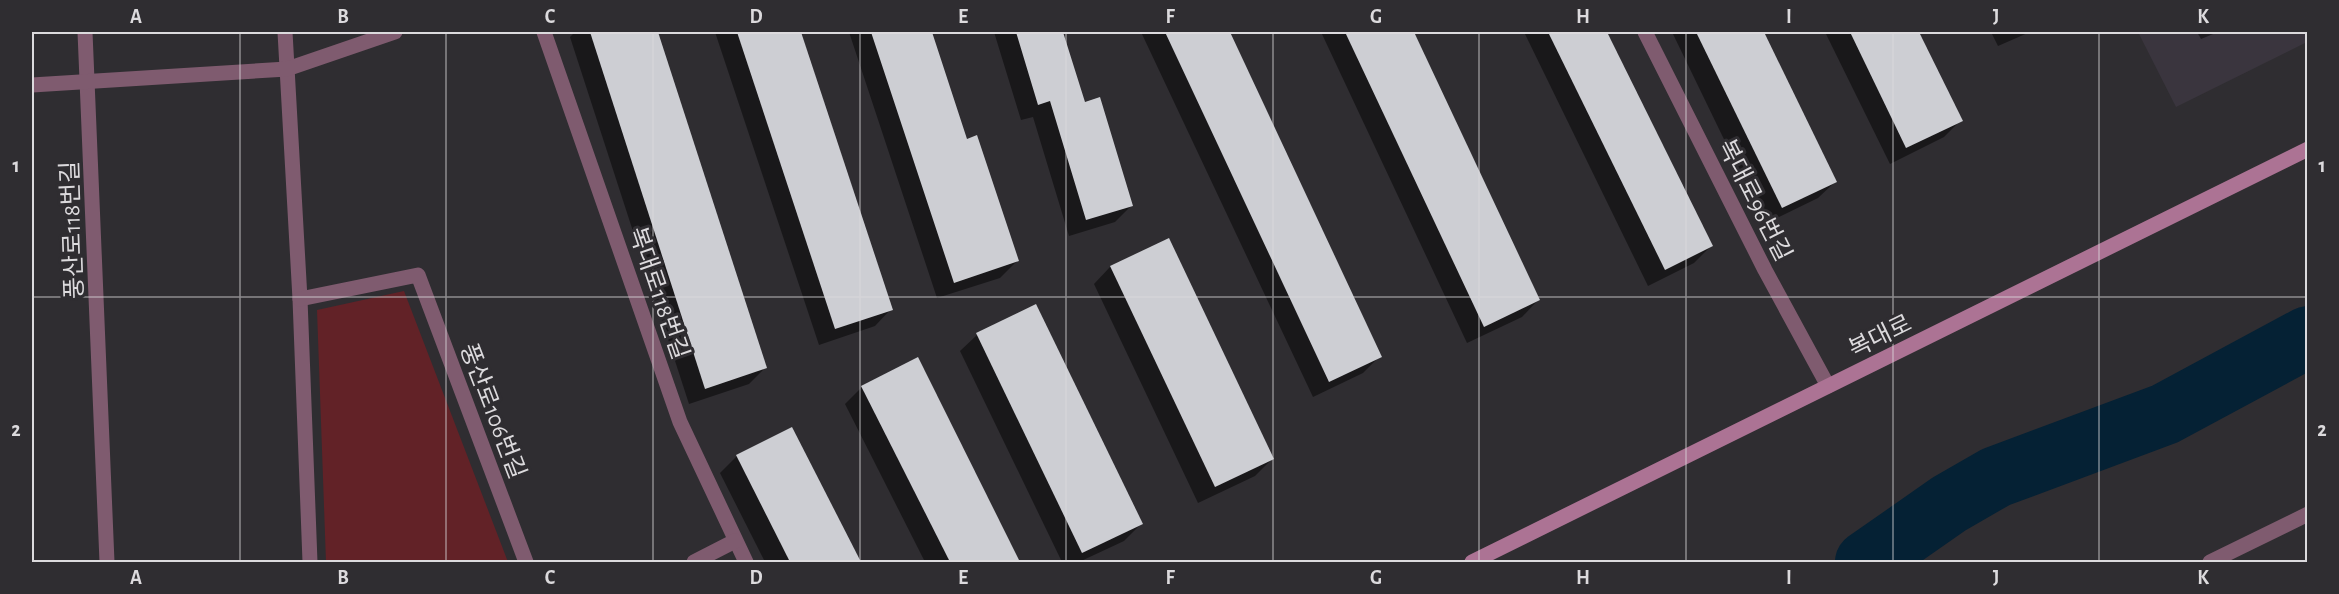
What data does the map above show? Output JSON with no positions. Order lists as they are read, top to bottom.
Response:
{
  "streets": {
    "street": [
      "복대로96번길",
      "풍산로118번길",
      "복대로118번길",
      "복대로",
      "풍산로106번길"
    ]
  },
  "crossings": [
    ["복대로96번길", "복대로"]
  ],
  "grid": {
    "columns": [
      "A",
      "B",
      "C",
      "D",
      "E",
      "F",
      "G",
      "H",
      "I",
      "J",
      "K"
    ],
    "rows": ["1", "2"]
  }
}
